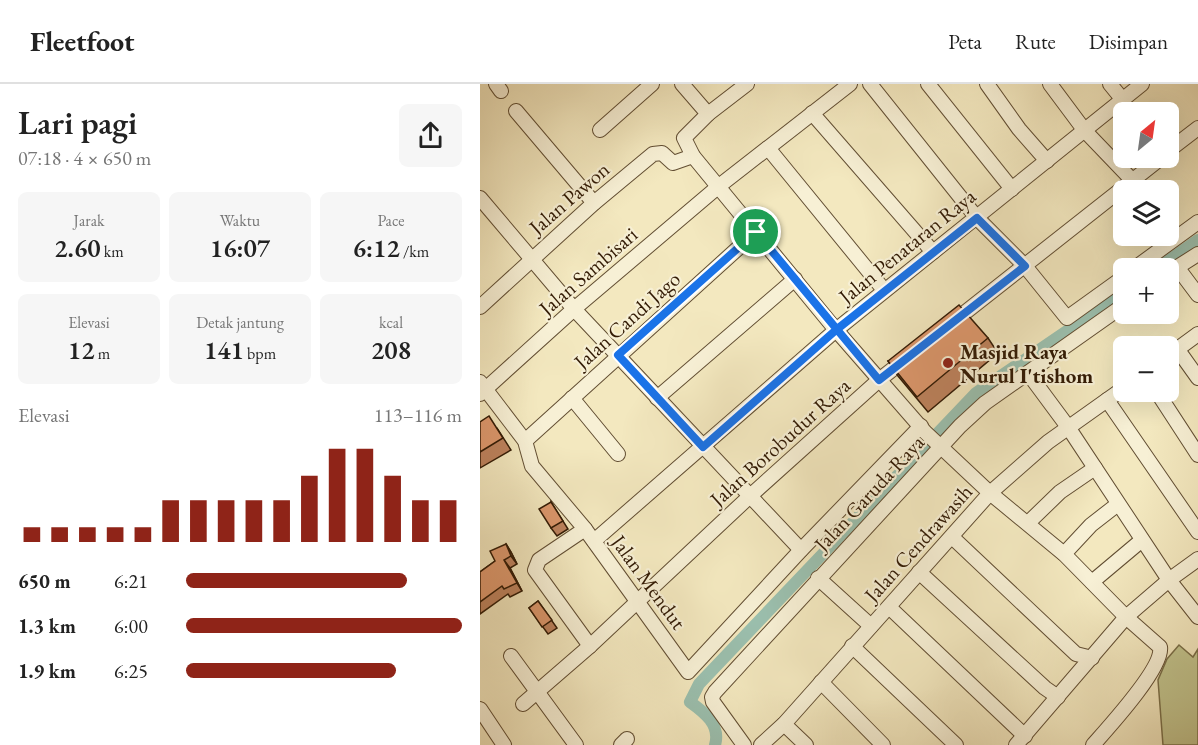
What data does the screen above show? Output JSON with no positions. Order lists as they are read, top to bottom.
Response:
{
  "streets": {
    "street": [
      "Jalan Pawon",
      "Jalan Penataran Raya",
      "Jalan Sambisari",
      "Jalan Candi Jago",
      "Jalan Borobudur Raya",
      "Jalan Garuda Raya",
      "Jalan Cendrawasih",
      "Jalan Mendut"
    ]
  },
  "crossings": [
    ["Jalan Penataran Raya", "Jalan Mendut"],
    ["Jalan Sambisari", "Jalan Mendut"],
    ["Jalan Candi Jago", "Jalan Mendut"],
    ["Jalan Borobudur Raya", "Jalan Mendut"]
  ],
  "places": ["Masjid Raya Nurul I'tishom"],
  "north": "top right",
  "page": {
    "header": "Fleetfoot",
    "nav": ["Peta", "Rute", "Disimpan"],
    "heading": ["Lari pagi", "07:18 · 4 × 650 m"],
    "map_buttons": ["+", "−"],
    "stats": [
      ["Jarak", "2.60 km"],
      ["Waktu", "16:07"],
      ["Pace", "6:12 /km"],
      ["Elevasi", "12 m"],
      ["Detak jantung", "141 bpm"],
      ["kcal", "208"]
    ],
    "chart": ["Elevasi", "113–116 m"],
    "list": [
      {
        "name": "650 m",
        "note": "6:21"
      },
      {
        "name": "1.3 km",
        "note": "6:00"
      },
      {
        "name": "1.9 km",
        "note": "6:25"
      }
    ]
  }
}
